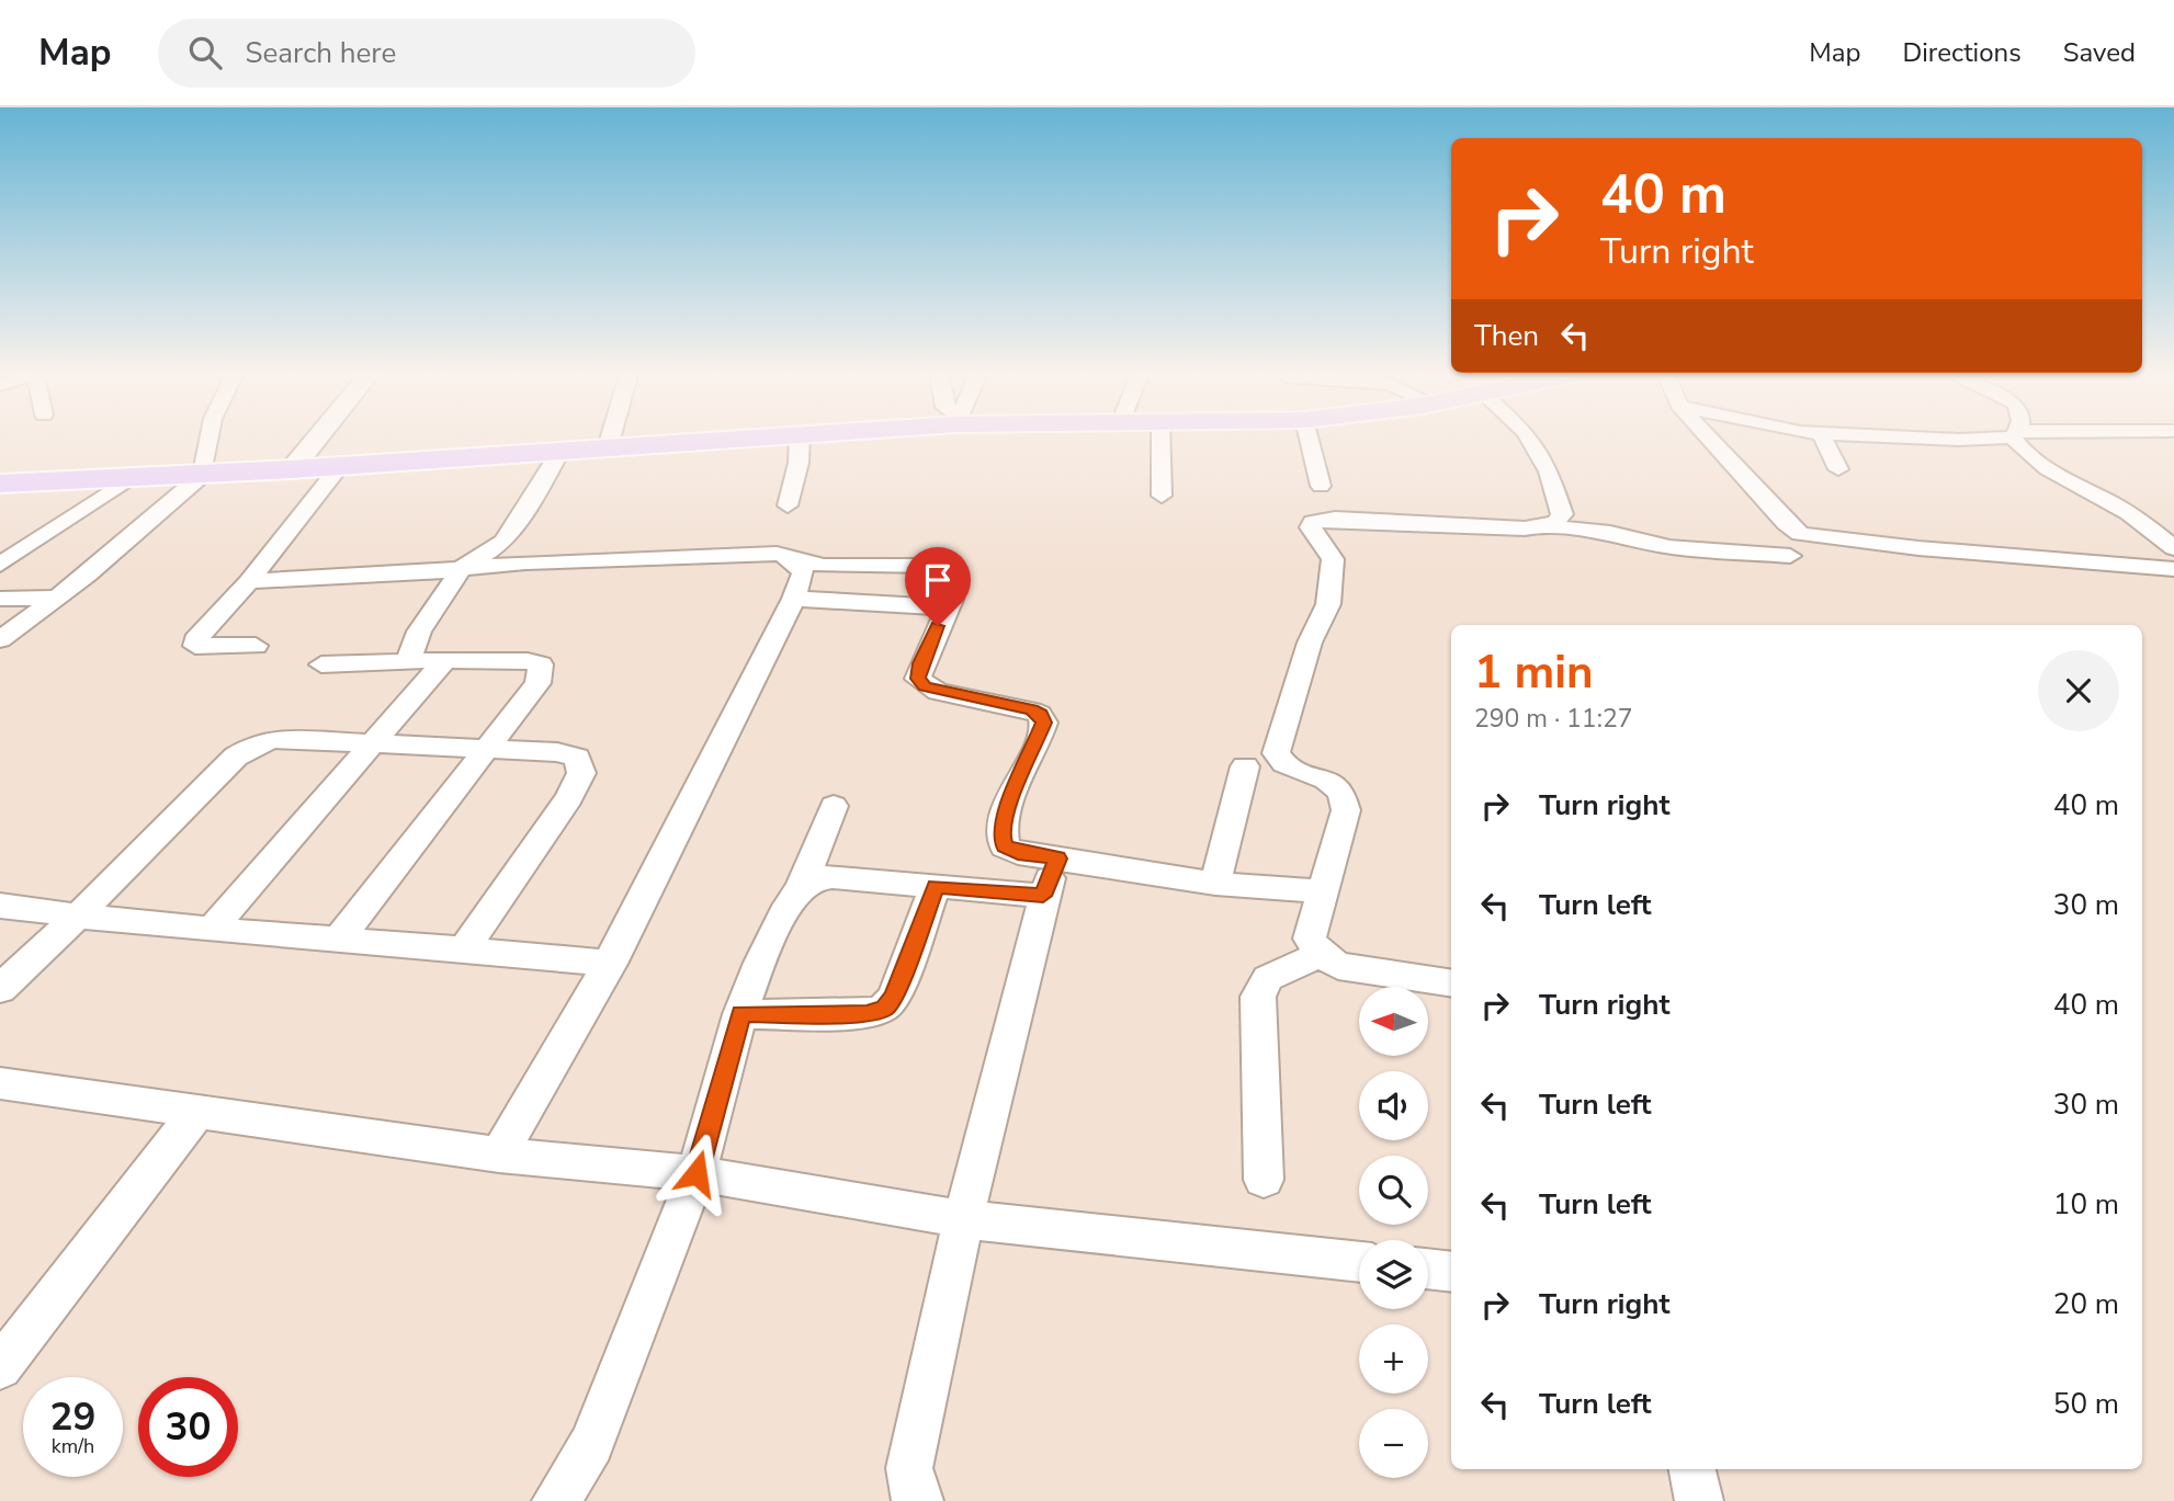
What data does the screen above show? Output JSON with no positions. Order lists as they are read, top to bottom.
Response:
{
  "north": "left",
  "page": {
    "header": "Map",
    "search": "Search here",
    "nav": ["Map", "Directions", "Saved"],
    "turn": ["40 m", "Turn right"],
    "then": "Then",
    "heading": ["1 min", "290 m · 11:27"],
    "list": [
      {
        "name": "Turn right",
        "value": "40 m"
      },
      {
        "name": "Turn left",
        "value": "30 m"
      },
      {
        "name": "Turn right",
        "value": "40 m"
      },
      {
        "name": "Turn left",
        "value": "30 m"
      },
      {
        "name": "Turn left",
        "value": "10 m"
      },
      {
        "name": "Turn right",
        "value": "20 m"
      },
      {
        "name": "Turn left",
        "value": "50 m"
      }
    ],
    "map_buttons": ["+", "−"],
    "speed": "29 km/h",
    "limit": "30"
  }
}
